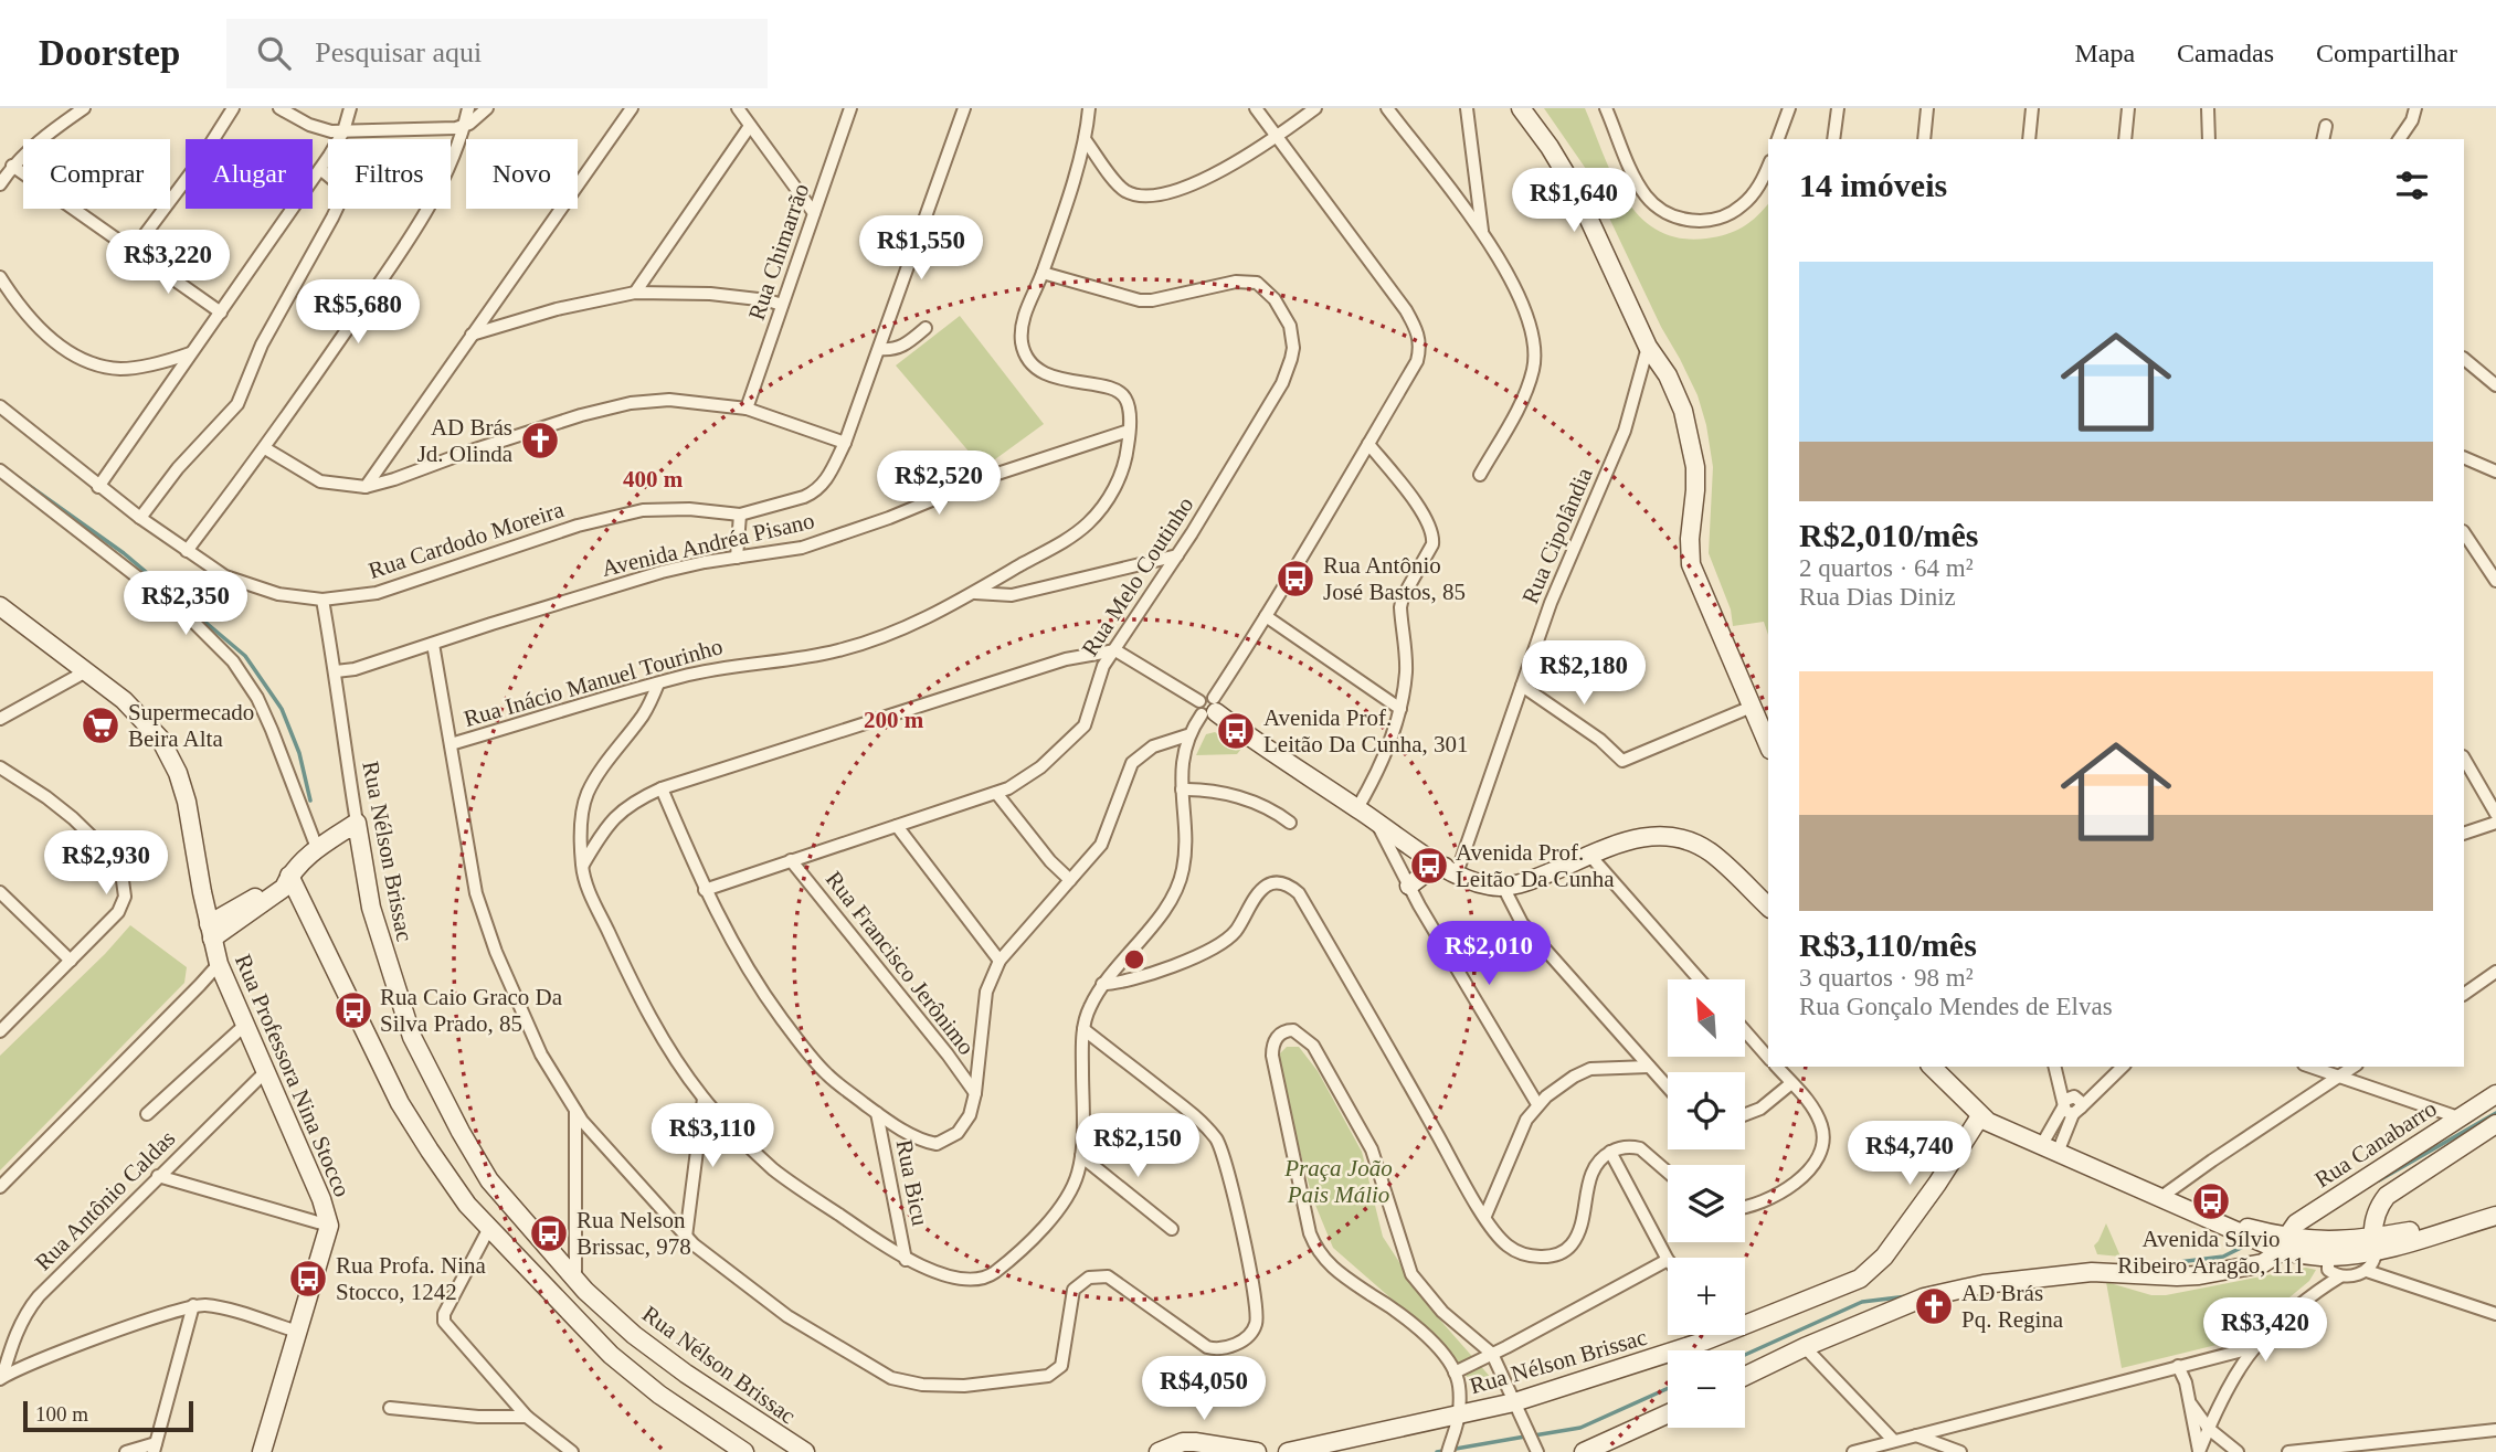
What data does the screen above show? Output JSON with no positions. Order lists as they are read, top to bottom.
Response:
{
  "streets": {
    "street": [
      "Rua Chimarrão",
      "Rua Cipolândia",
      "Rua Cardodo Moreira",
      "Avenida Andréa Pisano",
      "Rua Melo Coutinho",
      "Rua Inácio Manuel Tourinho",
      "Rua Nélson Brissac",
      "Rua Francisco Jerônimo",
      "Rua Professora Nina Stocco",
      "Rua Canabarro",
      "Rua Bicu",
      "Rua Antônio Caldas"
    ]
  },
  "crossings": [
    ["Rua Cardodo Moreira", "Rua Nélson Brissac"],
    ["Avenida Andréa Pisano", "Rua Inácio Manuel Tourinho"],
    ["Avenida Andréa Pisano", "Rua Nélson Brissac"],
    ["Rua Melo Coutinho", "Rua Inácio Manuel Tourinho"],
    ["Rua Melo Coutinho", "Rua Francisco Jerônimo"],
    ["Rua Professora Nina Stocco", "Rua Antônio Caldas"]
  ],
  "parks": ["Praça João Pais Málio"],
  "places": {
    "church": ["AD Brás Jd. Olinda", "AD Brás Pq. Regina"],
    "bus stop": [
      "Rua Antônio José Bastos, 85",
      "Avenida Prof. Leitão Da Cunha, 301",
      "Avenida Prof. Leitão Da Cunha",
      "Rua Caio Graco Da Silva Prado, 85",
      "Avenida Sílvio Ribeiro Aragão, 111",
      "Rua Nelson Brissac, 978",
      "Rua Profa. Nina Stocco, 1242"
    ],
    "supermarket": ["Supermecado Beira Alta"]
  },
  "scale_bar": "100 m",
  "north": "top left",
  "page": {
    "header": "Doorstep",
    "search": "Pesquisar aqui",
    "nav": ["Mapa", "Camadas", "Compartilhar"],
    "chip": [
      "Comprar",
      "Alugar",
      "Filtros",
      "Novo"
    ],
    "heading": "14 imóveis",
    "price": [
      "R$1,640",
      "R$1,550",
      "R$3,220",
      "R$5,680",
      "R$2,520",
      "R$2,350",
      "R$2,180",
      "R$2,930",
      "R$2,010",
      "R$3,110",
      "R$2,150",
      "R$4,740",
      "R$3,420",
      "R$4,050"
    ],
    "list": [
      {
        "name": "R$2,010/mês",
        "note": "2 quartos · 64 m² · Rua Dias Diniz"
      },
      {
        "name": "R$3,110/mês",
        "note": "3 quartos · 98 m² · Rua Gonçalo Mendes de Elvas"
      }
    ],
    "map_buttons": ["+", "−"],
    "scale": "100 m"
  },
  "rings": ["400 m", "200 m"]
}
